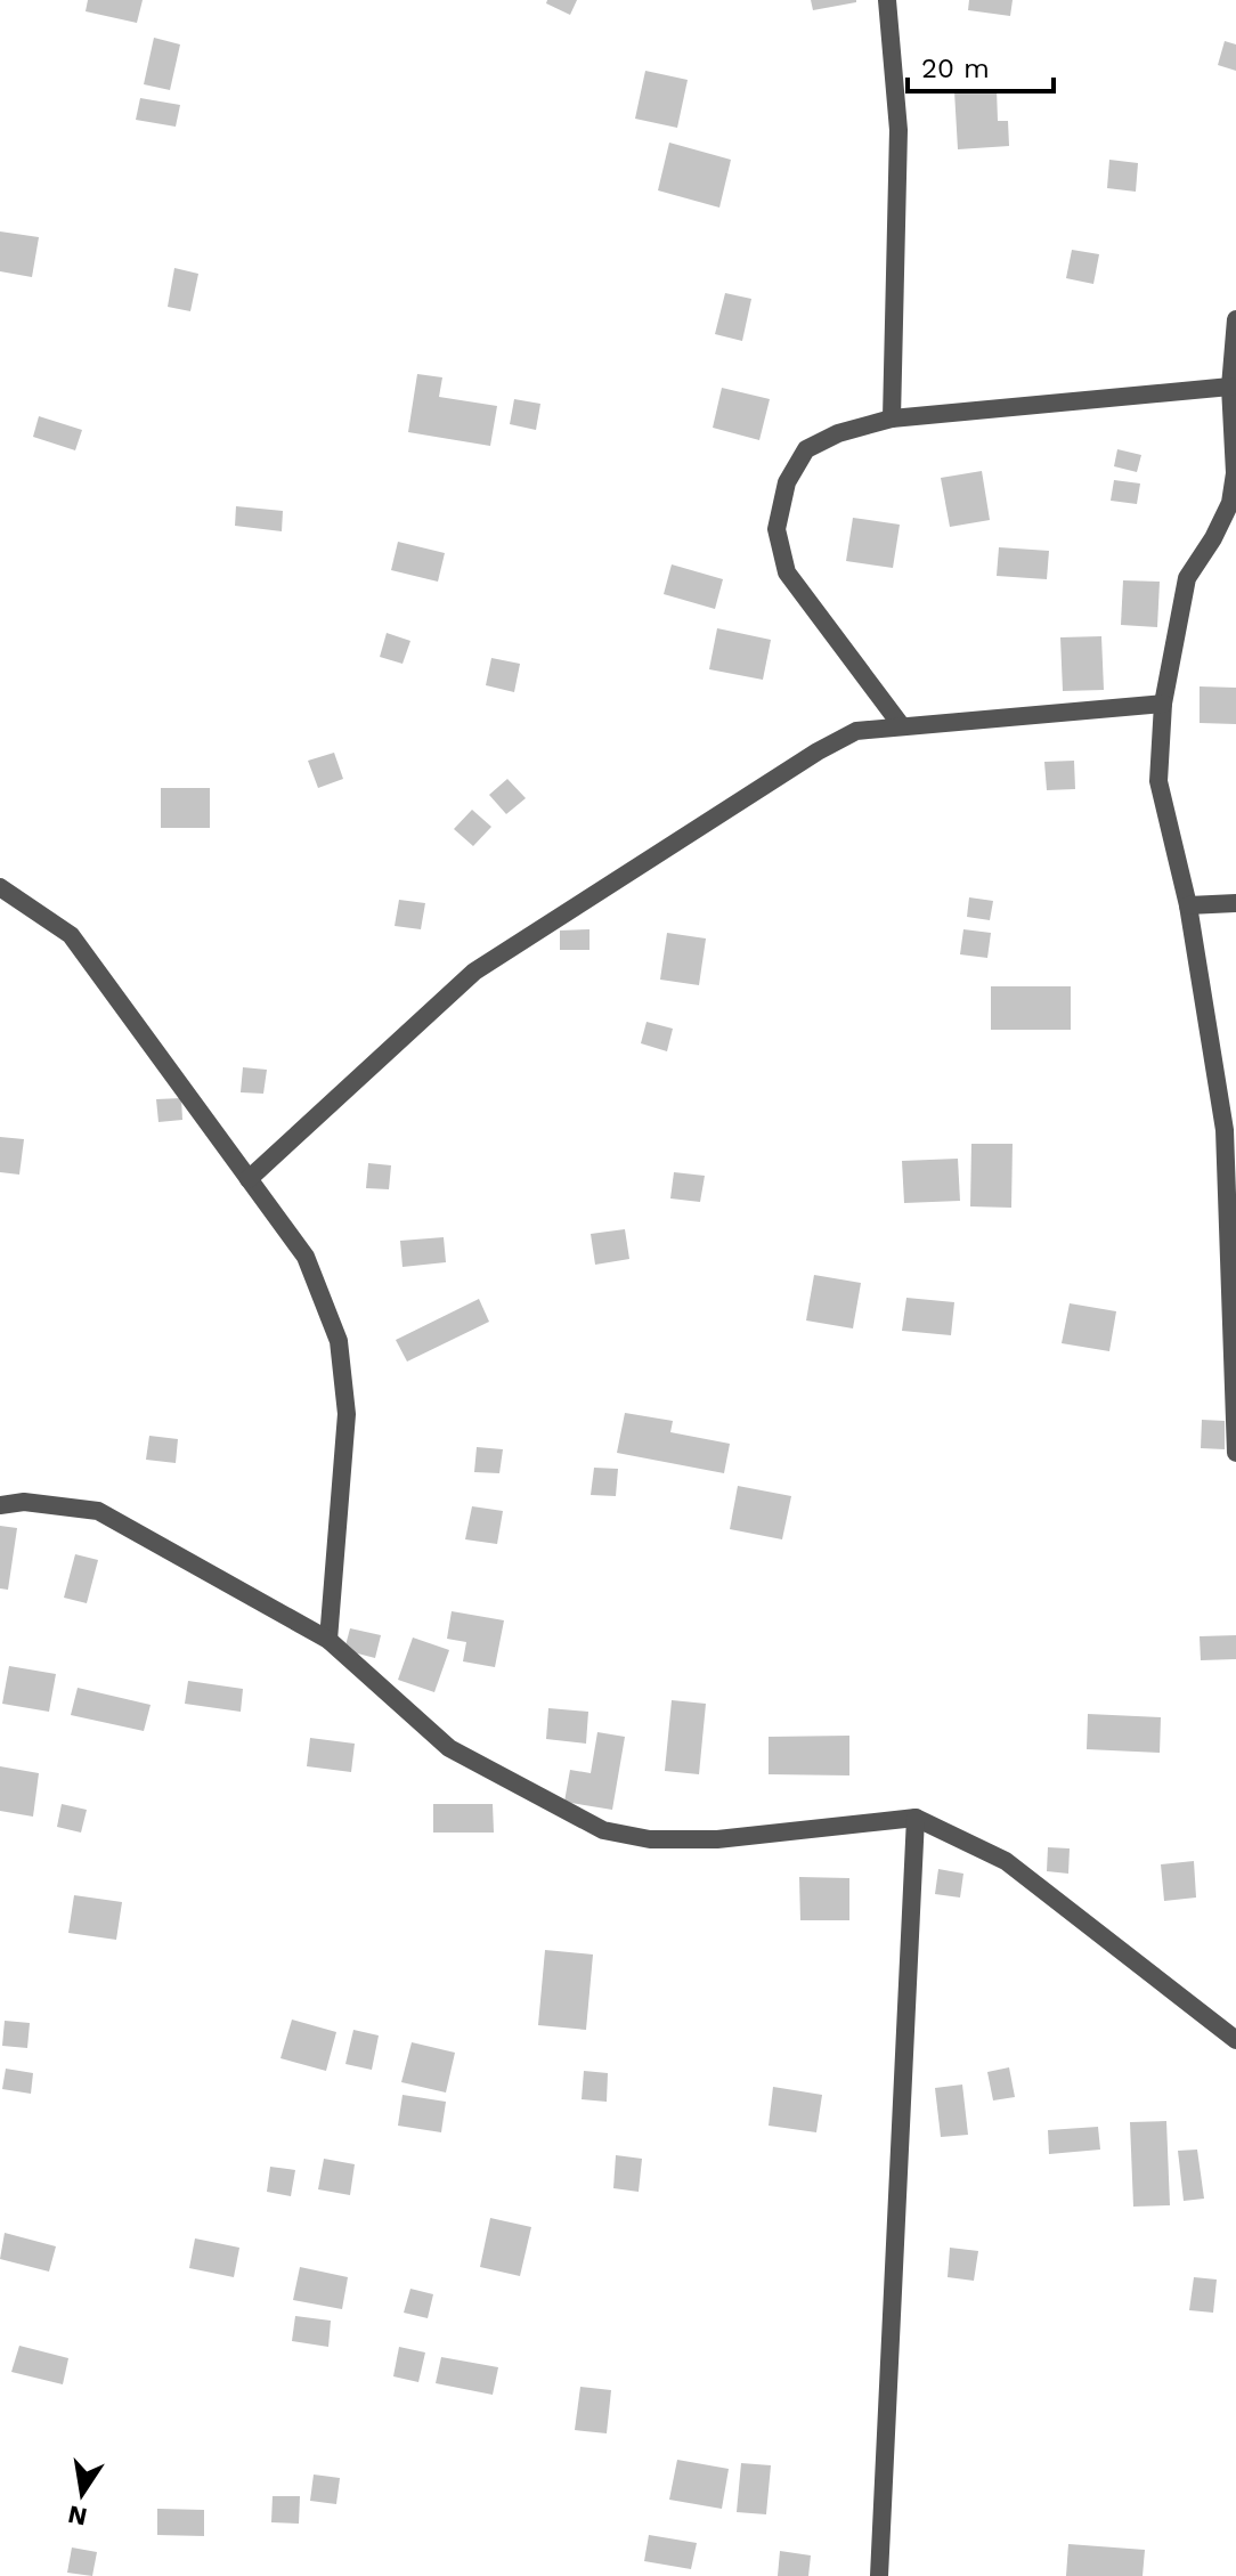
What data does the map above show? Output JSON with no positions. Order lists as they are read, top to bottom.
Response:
{
  "scale_bar": "20 m",
  "north": "bottom"
}
